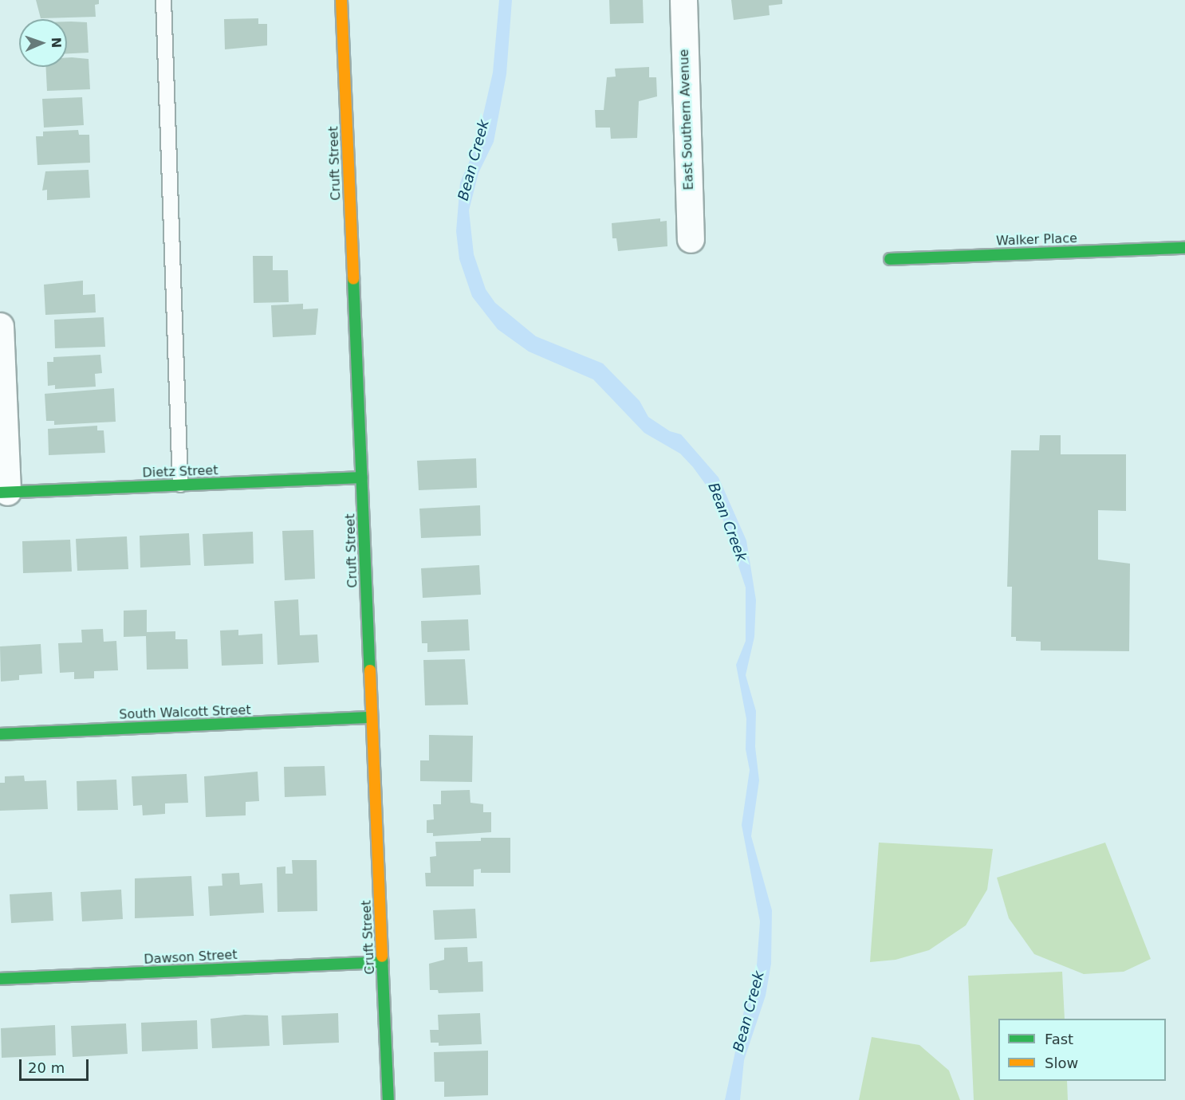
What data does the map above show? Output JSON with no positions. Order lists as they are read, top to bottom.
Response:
{
  "streets": {
    "street": [
      "East Southern Avenue",
      "Cruft Street",
      "Walker Place",
      "Dietz Street",
      "South Walcott Street",
      "Dawson Street"
    ]
  },
  "crossings": [
    ["Cruft Street", "Dietz Street"],
    ["Cruft Street", "South Walcott Street"],
    ["Cruft Street", "Dawson Street"]
  ],
  "water": ["Bean Creek"],
  "legend": ["Fast", "Slow"],
  "scale_bar": "20 m",
  "north": "right"
}
